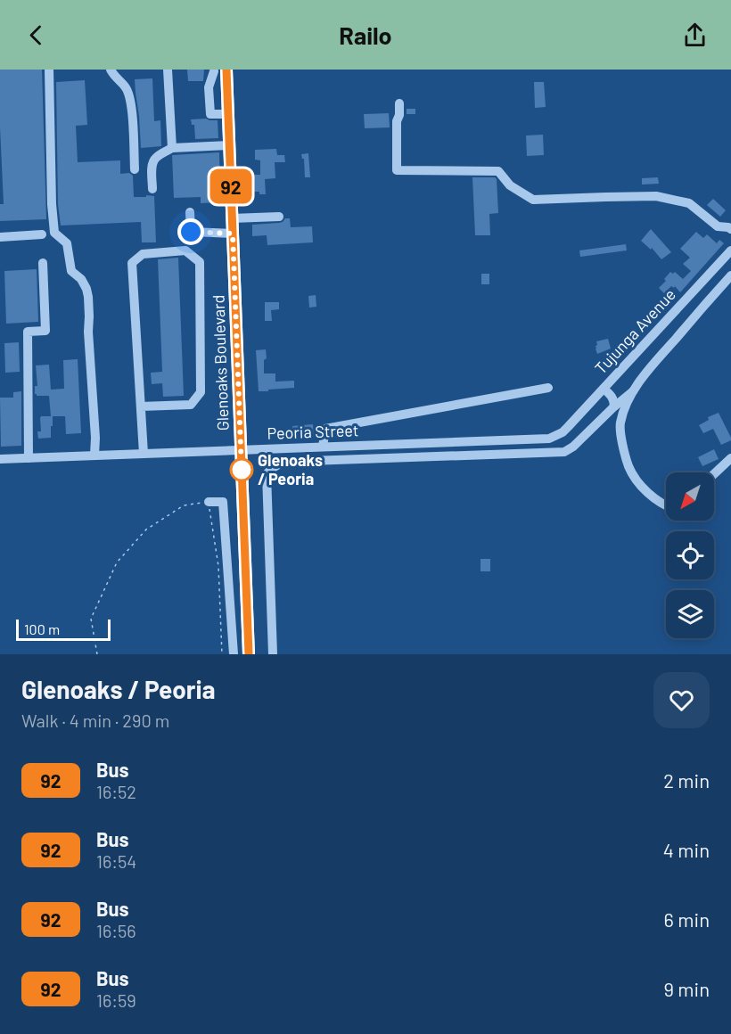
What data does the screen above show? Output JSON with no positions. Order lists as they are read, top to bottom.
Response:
{
  "streets": {
    "main road": ["Glenoaks Boulevard"],
    "street": ["Tujunga Avenue", "Peoria Street"]
  },
  "crossings": [
    ["Tujunga Avenue", "Peoria Street"],
    ["Glenoaks Boulevard", "Peoria Street"]
  ],
  "places": ["Glenoaks / Peoria"],
  "lines": ["bus line 92"],
  "scale_bar": "100 m",
  "north": "bottom left",
  "page": {
    "header": "Railo",
    "on_map": "92",
    "scale": "100 m",
    "heading": ["Glenoaks / Peoria", "Walk · 4 min · 290 m"],
    "list": [
      {
        "mark": "92",
        "name": "Bus",
        "note": "16:52",
        "value": "2 min"
      },
      {
        "mark": "92",
        "name": "Bus",
        "note": "16:54",
        "value": "4 min"
      },
      {
        "mark": "92",
        "name": "Bus",
        "note": "16:56",
        "value": "6 min"
      },
      {
        "mark": "92",
        "name": "Bus",
        "note": "16:59",
        "value": "9 min"
      }
    ]
  }
}
